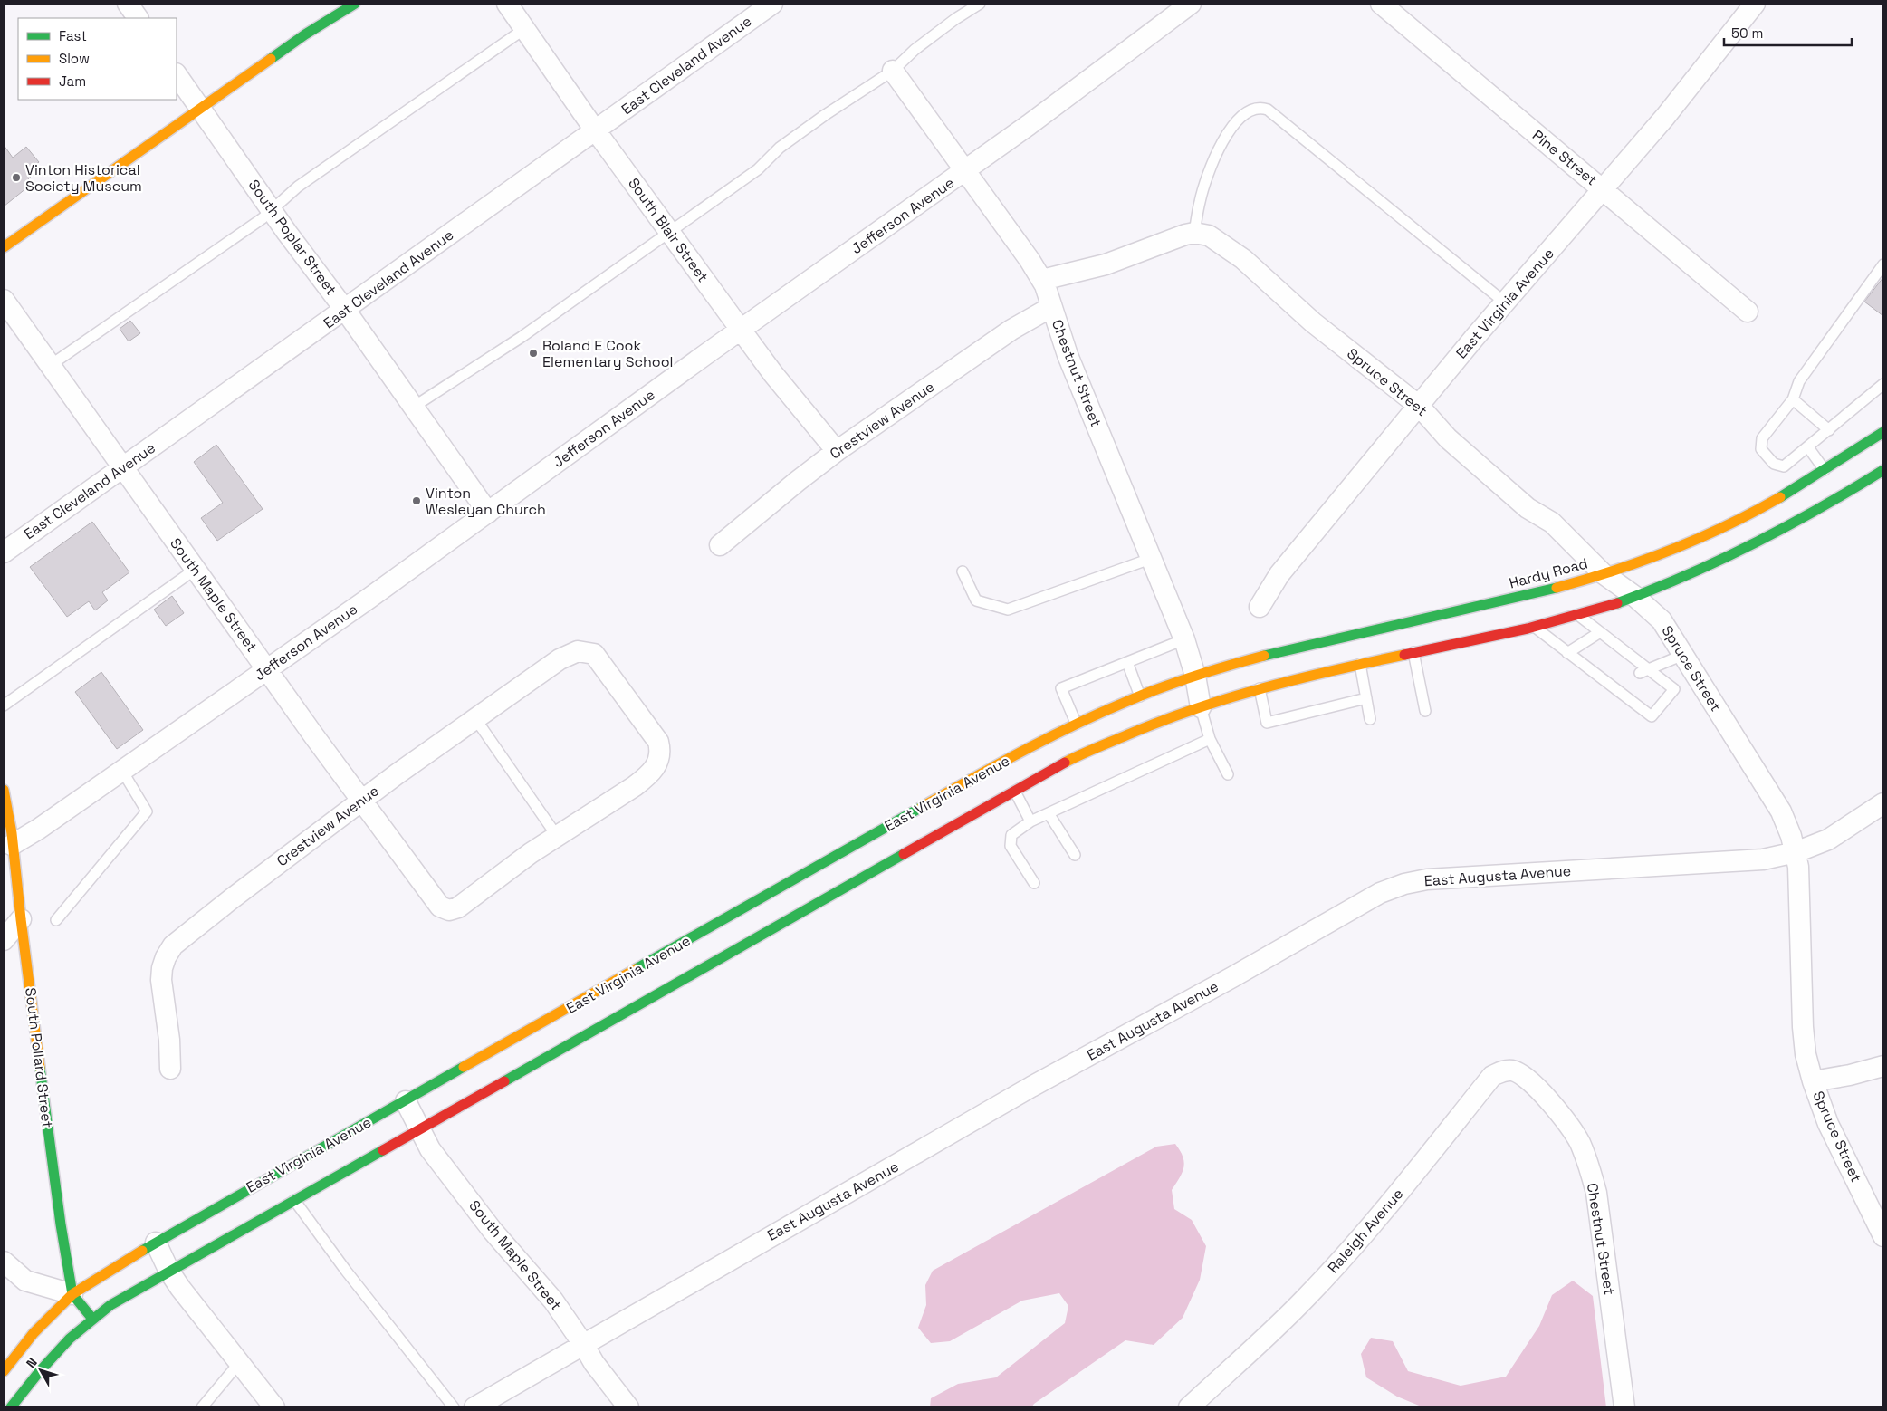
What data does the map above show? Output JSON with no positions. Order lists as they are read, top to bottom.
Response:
{
  "streets": {
    "main road": ["East Virginia Avenue", "Hardy Road", "South Pollard Street"],
    "street": [
      "East Cleveland Avenue",
      "Pine Street",
      "Jefferson Avenue",
      "South Blair Street",
      "South Poplar Street",
      "Chestnut Street",
      "Spruce Street",
      "Crestview Avenue",
      "South Maple Street",
      "East Augusta Avenue",
      "Raleigh Avenue"
    ]
  },
  "crossings": [
    ["East Cleveland Avenue", "South Blair Street"],
    ["East Cleveland Avenue", "South Poplar Street"],
    ["East Cleveland Avenue", "South Maple Street"],
    ["Pine Street", "East Virginia Avenue"],
    ["Jefferson Avenue", "South Blair Street"],
    ["Jefferson Avenue", "South Poplar Street"],
    ["Jefferson Avenue", "Chestnut Street"],
    ["Jefferson Avenue", "South Maple Street"],
    ["Jefferson Avenue", "South Pollard Street"],
    ["South Blair Street", "Crestview Avenue"],
    ["East Virginia Avenue", "Chestnut Street"],
    ["East Virginia Avenue", "Spruce Street"],
    ["East Virginia Avenue", "Hardy Road"],
    ["East Virginia Avenue", "South Maple Street"],
    ["East Virginia Avenue", "South Pollard Street"],
    ["Chestnut Street", "Crestview Avenue"],
    ["Chestnut Street", "Hardy Road"],
    ["Chestnut Street", "Raleigh Avenue"],
    ["Spruce Street", "Hardy Road"],
    ["Spruce Street", "East Augusta Avenue"],
    ["Crestview Avenue", "South Maple Street"],
    ["South Maple Street", "East Augusta Avenue"]
  ],
  "places": ["Vinton Historical Society Museum", "Roland E Cook Elementary School", "Vinton Wesleyan Church"],
  "legend": ["Fast", "Slow", "Jam"],
  "scale_bar": "50 m",
  "north": "top left"
}
